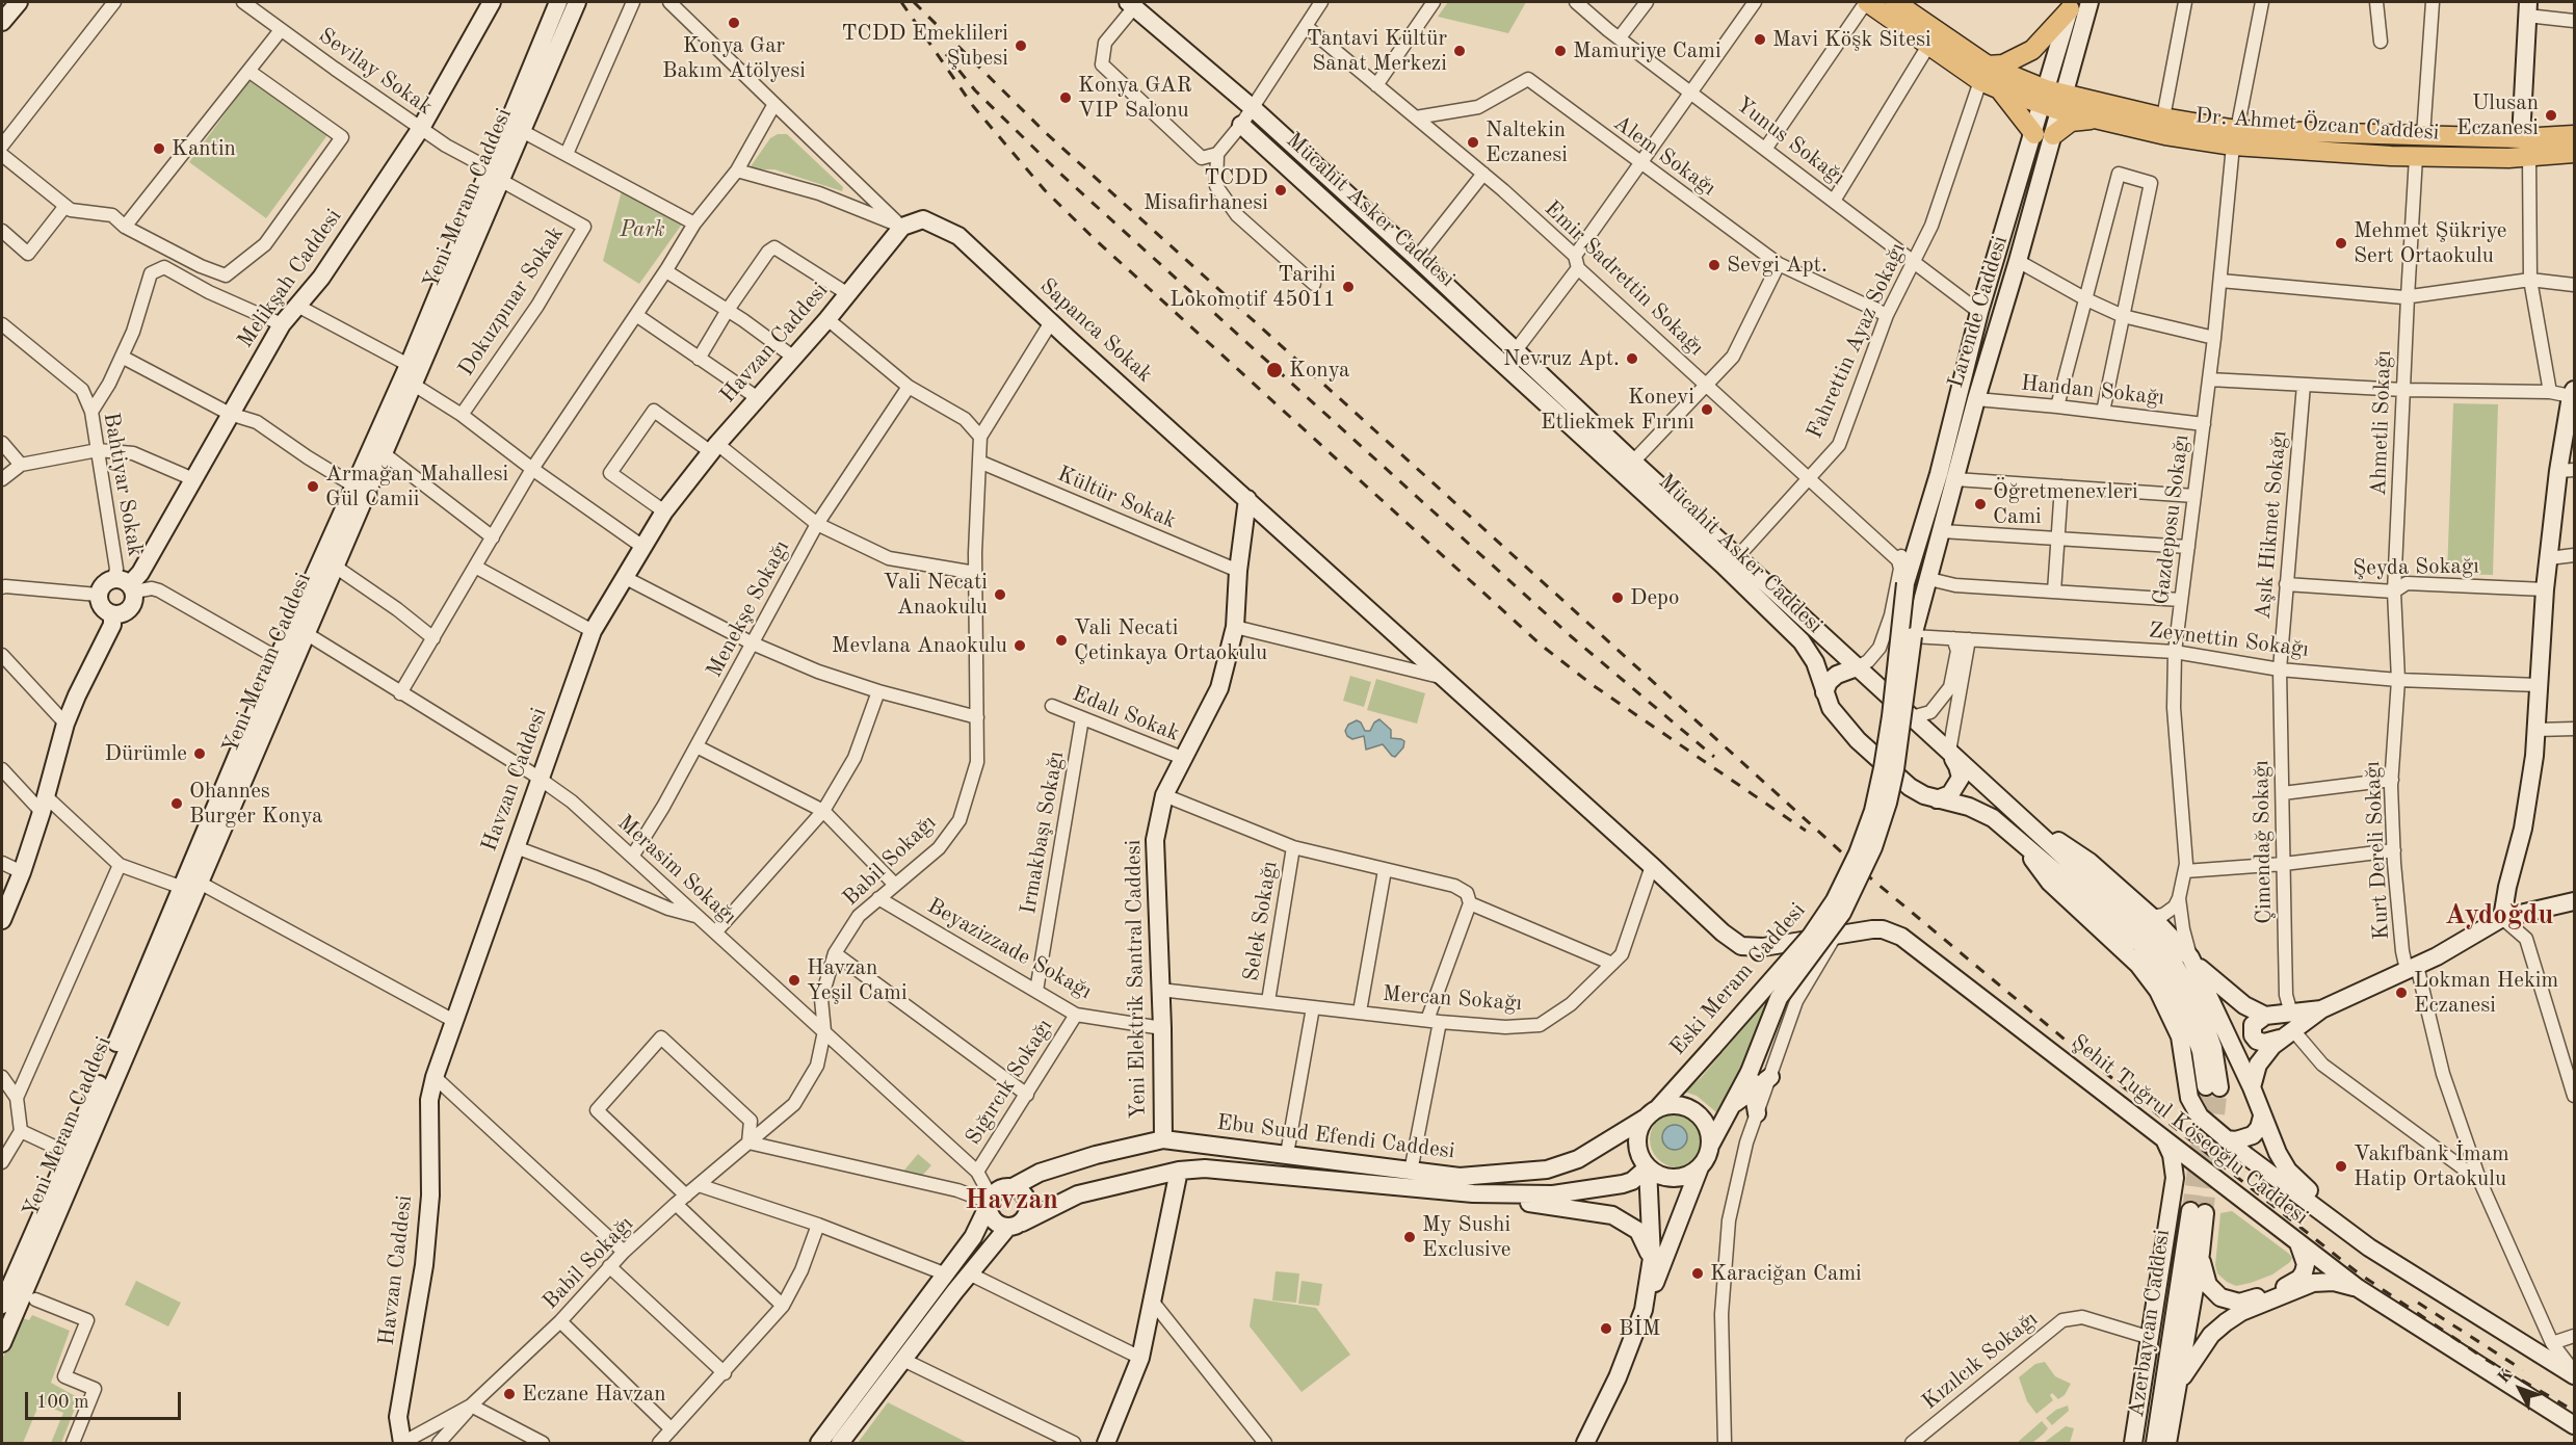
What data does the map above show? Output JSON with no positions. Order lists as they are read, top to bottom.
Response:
{
  "streets": {
    "main road": [
      "Dr. Ahmet Özcan Caddesi",
      "Yeni Meram Caddesi",
      "Mücahit Asker Caddesi",
      "Melikşah Caddesi",
      "Larende Caddesi",
      "Sapanca Sokak",
      "Havzan Caddesi",
      "Yeni Elektrik Santral Caddesi",
      "Eski Meram Caddesi",
      "Şehit Tuğrul Köseoğlu Caddesi",
      "Ebu Suud Efendi Caddesi",
      "Azerbaycan Caddesi"
    ],
    "street": [
      "Sevilay Sokak",
      "Yunus Sokağı",
      "Alem Sokağı",
      "Emir Sadrettin Sokağı",
      "Dokuzpınar Sokak",
      "Fahrettin Ayaz Sokağı",
      "Handan Sokağı",
      "Ahmetli Sokağı",
      "Bahtiyar Sokak",
      "Kültür Sokak",
      "Gazdeposu Sokağı",
      "Aşık Hikmet Sokağı",
      "Şeyda Sokağı",
      "Menekşe Sokağı",
      "Zeynettin Sokağı",
      "Edalı Sokak",
      "Irmakbaşı Sokağı",
      "Çimendağ Sokağı",
      "Kurt Dereli Sokağı",
      "Babil Sokağı",
      "Merasim Sokağı",
      "Selek Sokağı",
      "Beyazizzade Sokağı",
      "Mercan Sokağı",
      "Sığırcık Sokağı",
      "Kızılcık Sokağı"
    ]
  },
  "crossings": [
    ["Sevilay Sokak", "Yeni Meram Caddesi"],
    ["Sevilay Sokak", "Melikşah Caddesi"],
    ["Sevilay Sokak", "Dokuzpınar Sokak"],
    ["Dr. Ahmet Özcan Caddesi", "Larende Caddesi"],
    ["Dr. Ahmet Özcan Caddesi", "Ahmetli Sokağı"],
    ["Dr. Ahmet Özcan Caddesi", "Gazdeposu Sokağı"],
    ["Yunus Sokağı", "Larende Caddesi"],
    ["Yunus Sokağı", "Fahrettin Ayaz Sokağı"],
    ["Alem Sokağı", "Emir Sadrettin Sokağı"],
    ["Alem Sokağı", "Fahrettin Ayaz Sokağı"],
    ["Yeni Meram Caddesi", "Dokuzpınar Sokak"],
    ["Yeni Meram Caddesi", "Merasim Sokağı"],
    ["Mücahit Asker Caddesi", "Fahrettin Ayaz Sokağı"],
    ["Melikşah Caddesi", "Bahtiyar Sokak"],
    ["Emir Sadrettin Sokağı", "Larende Caddesi"],
    ["Emir Sadrettin Sokağı", "Fahrettin Ayaz Sokağı"],
    ["Larende Caddesi", "Handan Sokağı"],
    ["Larende Caddesi", "Zeynettin Sokağı"],
    ["Larende Caddesi", "Eski Meram Caddesi"],
    ["Sapanca Sokak", "Havzan Caddesi"],
    ["Sapanca Sokak", "Babil Sokağı"],
    ["Sapanca Sokak", "Yeni Elektrik Santral Caddesi"],
    ["Sapanca Sokak", "Mercan Sokağı"],
    ["Sapanca Sokak", "Şehit Tuğrul Köseoğlu Caddesi"],
    ["Havzan Caddesi", "Babil Sokağı"],
    ["Havzan Caddesi", "Merasim Sokağı"],
    ["Handan Sokağı", "Gazdeposu Sokağı"],
    ["Ahmetli Sokağı", "Şeyda Sokağı"],
    ["Ahmetli Sokağı", "Zeynettin Sokağı"],
    ["Ahmetli Sokağı", "Kurt Dereli Sokağı"],
    ["Kültür Sokak", "Babil Sokağı"],
    ["Kültür Sokak", "Yeni Elektrik Santral Caddesi"],
    ["Gazdeposu Sokağı", "Zeynettin Sokağı"],
    ["Aşık Hikmet Sokağı", "Şeyda Sokağı"],
    ["Aşık Hikmet Sokağı", "Zeynettin Sokağı"],
    ["Aşık Hikmet Sokağı", "Çimendağ Sokağı"],
    ["Menekşe Sokağı", "Merasim Sokağı"],
    ["Zeynettin Sokağı", "Çimendağ Sokağı"],
    ["Zeynettin Sokağı", "Kurt Dereli Sokağı"],
    ["Zeynettin Sokağı", "Eski Meram Caddesi"],
    ["Edalı Sokak", "Irmakbaşı Sokağı"],
    ["Edalı Sokak", "Yeni Elektrik Santral Caddesi"],
    ["Irmakbaşı Sokağı", "Beyazizzade Sokağı"],
    ["Babil Sokağı", "Merasim Sokağı"],
    ["Babil Sokağı", "Beyazizzade Sokağı"],
    ["Merasim Sokağı", "Sığırcık Sokağı"],
    ["Merasim Sokağı", "Ebu Suud Efendi Caddesi"],
    ["Selek Sokağı", "Mercan Sokağı"],
    ["Beyazizzade Sokağı", "Yeni Elektrik Santral Caddesi"],
    ["Beyazizzade Sokağı", "Sığırcık Sokağı"],
    ["Yeni Elektrik Santral Caddesi", "Mercan Sokağı"],
    ["Yeni Elektrik Santral Caddesi", "Ebu Suud Efendi Caddesi"],
    ["Eski Meram Caddesi", "Ebu Suud Efendi Caddesi"]
  ],
  "districts": ["Aydoğdu", "Havzan"],
  "parks": ["Park"],
  "places": [
    "Konya Gar Bakım Atölyesi",
    "Mavi Köşk Sitesi",
    "TCDD Emeklileri Şubesi",
    "Tantavi Kültür Sanat Merkezi",
    "Mamuriye Cami",
    "Konya GAR VIP Salonu",
    "Ulusan Eczanesi",
    "Naltekin Eczanesi",
    "Kantin",
    "TCDD Misafirhanesi",
    "Mehmet Şükriye Sert Ortaokulu",
    "Sevgi Apt.",
    "Tarihi Lokomotif 45011",
    "Nevruz Apt.",
    "Konya",
    "Konevi Etliekmek Fırını",
    "Armağan Mahallesi Gül Camii",
    "Öğretmenevleri Cami",
    "Vali Necati Anaokulu",
    "Depo",
    "Vali Necati Çetinkaya Ortaokulu",
    "Mevlana Anaokulu",
    "Dürümle",
    "Ohannes Burger Konya",
    "Havzan Yeşil Cami",
    "Lokman Hekim Eczanesi",
    "Vakıfbank İmam Hatip Ortaokulu",
    "My Sushi Exclusive",
    "Karaciğan Cami",
    "BİM",
    "Eczane Havzan"
  ],
  "scale_bar": "100 m",
  "north": "top left"
}
